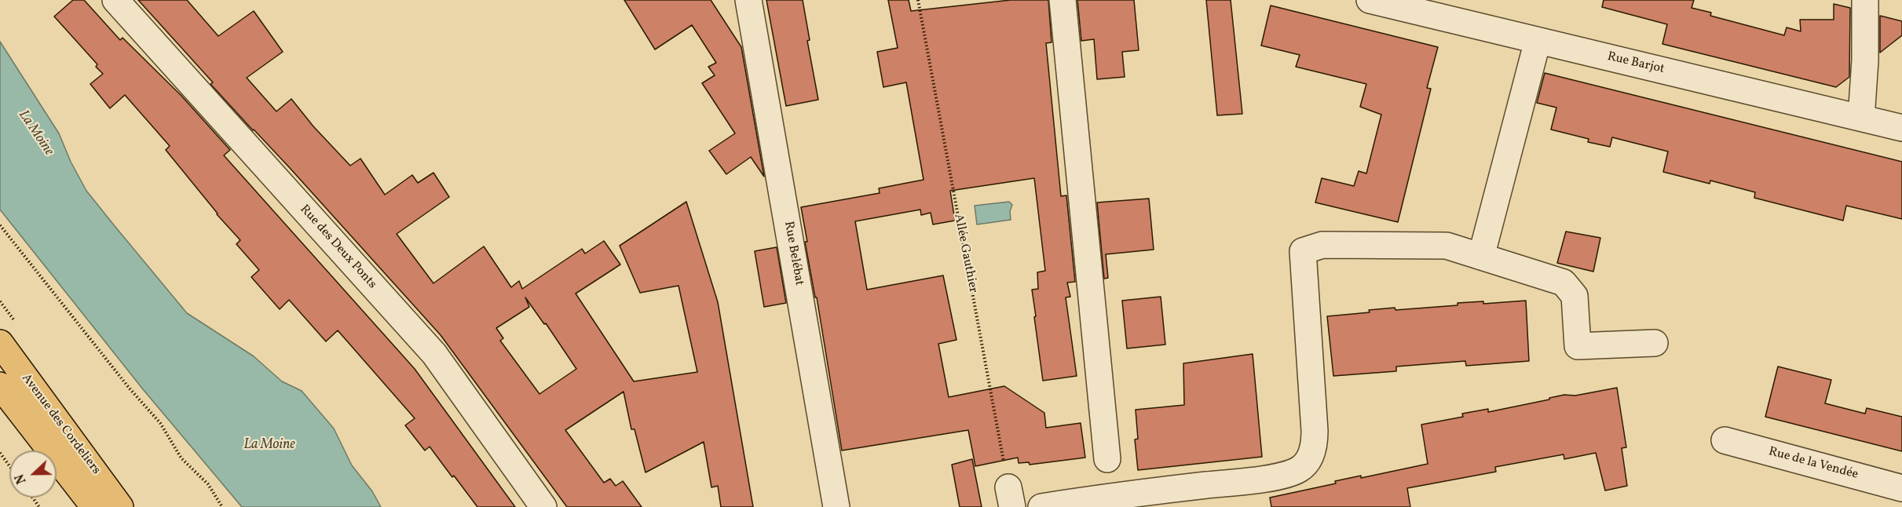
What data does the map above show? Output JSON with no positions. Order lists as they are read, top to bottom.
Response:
{
  "streets": {
    "main road": ["Avenue des Cordeliers"],
    "street": [
      "Rue Barjot",
      "Rue des Deux Ponts",
      "Rue Belébat",
      "Rue de la Vendée"
    ],
    "path": ["Allée Gauthier"]
  },
  "water": ["La Moine"],
  "north": "left"
}
